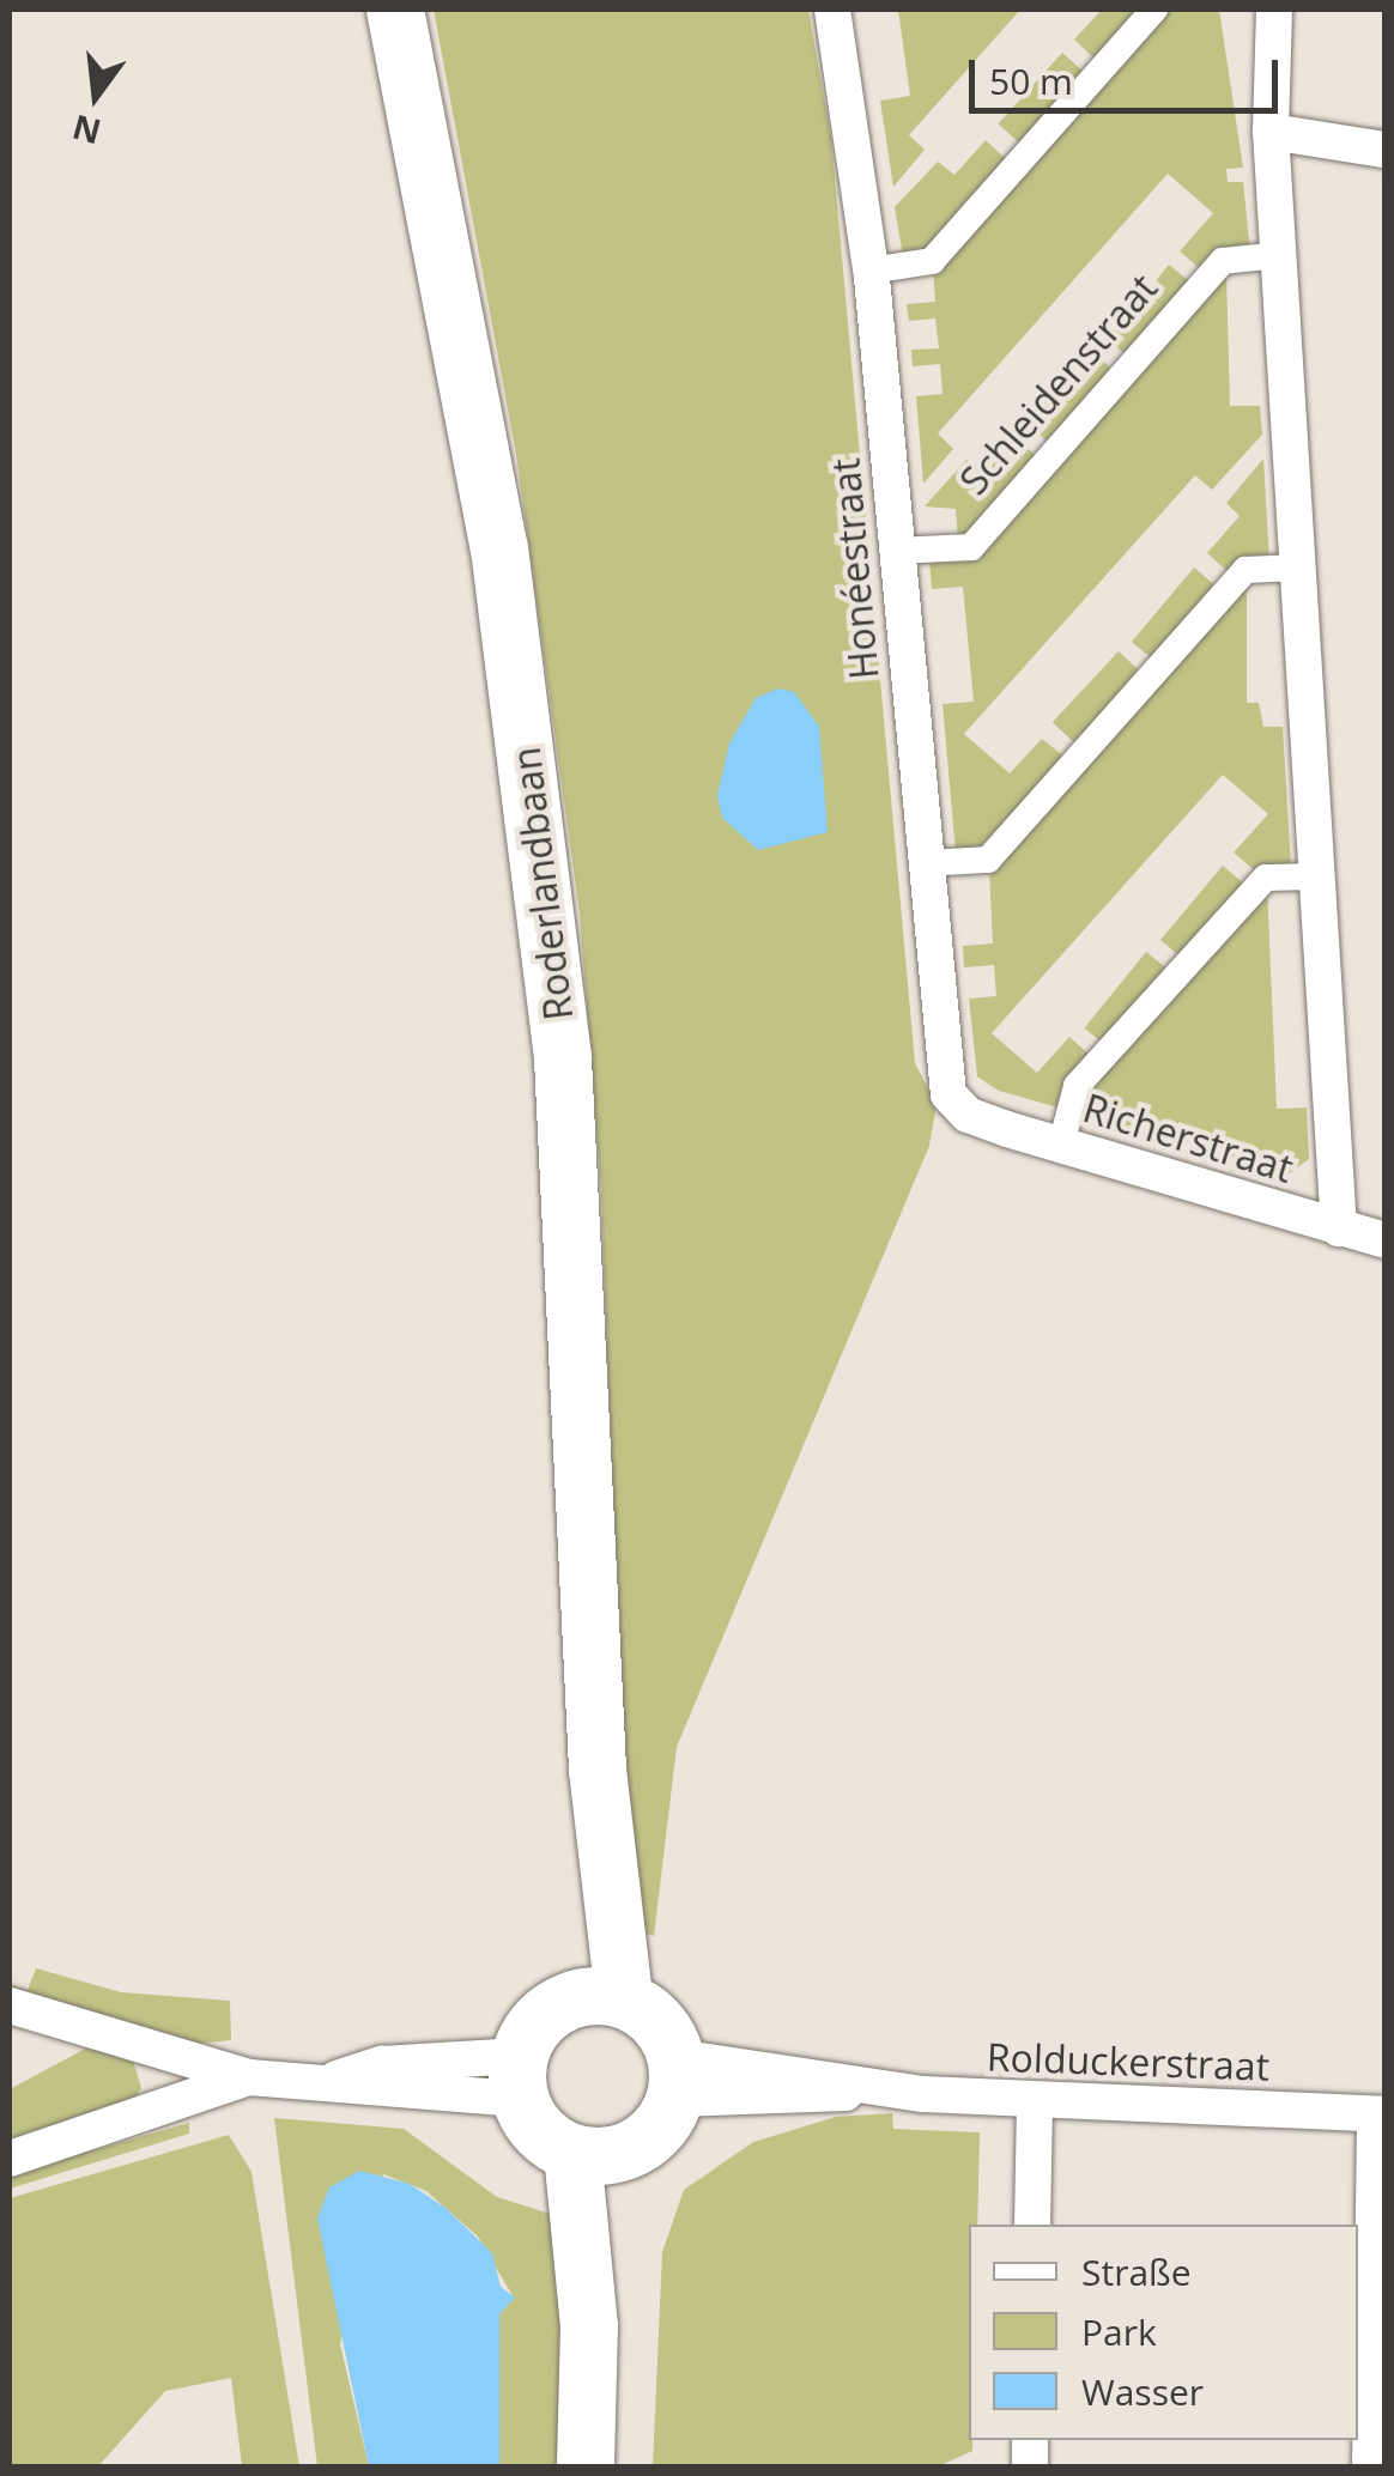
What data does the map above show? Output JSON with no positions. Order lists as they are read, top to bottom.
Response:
{
  "streets": {
    "main road": ["Roderlandbaan"],
    "street": [
      "Schleidenstraat",
      "Honéestraat",
      "Richerstraat",
      "Rolduckerstraat"
    ]
  },
  "crossings": [
    ["Schleidenstraat", "Honéestraat"],
    ["Honéestraat", "Richerstraat"],
    ["Roderlandbaan", "Rolduckerstraat"]
  ],
  "legend": ["Straße", "Park", "Wasser"],
  "scale_bar": "50 m",
  "north": "bottom"
}
